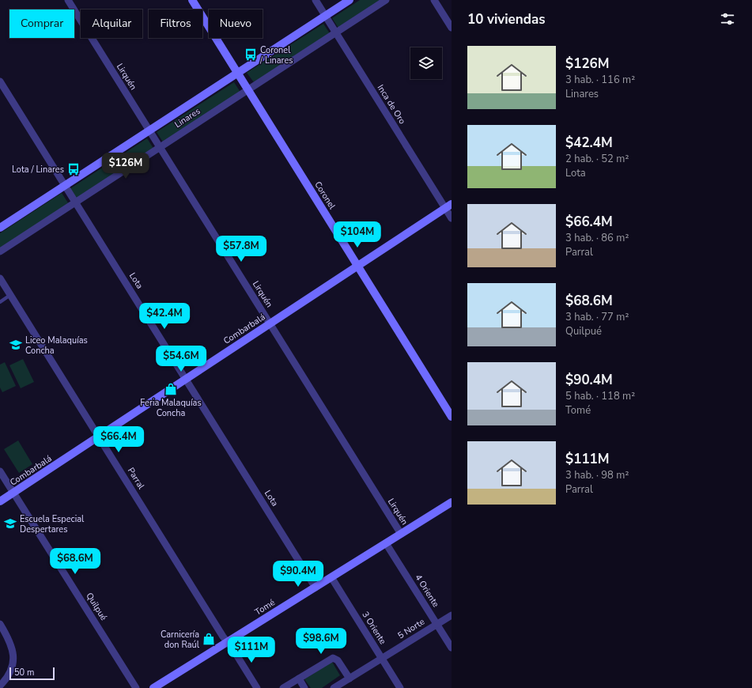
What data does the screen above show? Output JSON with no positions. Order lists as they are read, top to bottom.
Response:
{
  "streets": {
    "street": [
      "Lirquén",
      "Inca de Oro",
      "Linares",
      "Coronel",
      "Lota",
      "Combarbalá",
      "Parral",
      "4 Oriente",
      "Quilpué",
      "Tomé",
      "3 Oriente",
      "5 Norte"
    ]
  },
  "crossings": [
    ["Lirquén", "Linares"],
    ["Lirquén", "Combarbalá"],
    ["Lirquén", "Tomé"],
    ["Inca de Oro", "Linares"],
    ["Inca de Oro", "Combarbalá"],
    ["Linares", "Coronel"],
    ["Linares", "Lota"],
    ["Coronel", "Combarbalá"],
    ["Lota", "Combarbalá"],
    ["Lota", "Tomé"],
    ["Combarbalá", "Parral"],
    ["Combarbalá", "Quilpué"],
    ["Parral", "Tomé"],
    ["4 Oriente", "Tomé"],
    ["4 Oriente", "5 Norte"],
    ["Tomé", "3 Oriente"],
    ["3 Oriente", "5 Norte"]
  ],
  "places": {
    "bus stop": ["Coronel / Linares", "Lota / Linares"],
    "school or university": ["Liceo Malaquías Concha", "Escuela Especial Despertares"],
    "shop": ["Feria Malaquías Concha", "Carnicería don Raúl"]
  },
  "scale_bar": "50 m",
  "page": {
    "heading": "10 viviendas",
    "chip": [
      "Comprar",
      "Alquilar",
      "Filtros",
      "Nuevo"
    ],
    "list": [
      {
        "name": "$126M",
        "note": "3 hab. · 116 m² · Linares"
      },
      {
        "name": "$42.4M",
        "note": "2 hab. · 52 m² · Lota"
      },
      {
        "name": "$66.4M",
        "note": "3 hab. · 86 m² · Parral"
      },
      {
        "name": "$68.6M",
        "note": "3 hab. · 77 m² · Quilpué"
      },
      {
        "name": "$90.4M",
        "note": "5 hab. · 118 m² · Tomé"
      },
      {
        "name": "$111M",
        "note": "3 hab. · 98 m² · Parral"
      }
    ],
    "price": [
      "$126M",
      "$104M",
      "$57.8M",
      "$42.4M",
      "$54.6M",
      "$66.4M",
      "$68.6M",
      "$90.4M",
      "$98.6M",
      "$111M"
    ],
    "scale": "50 m"
  }
}
